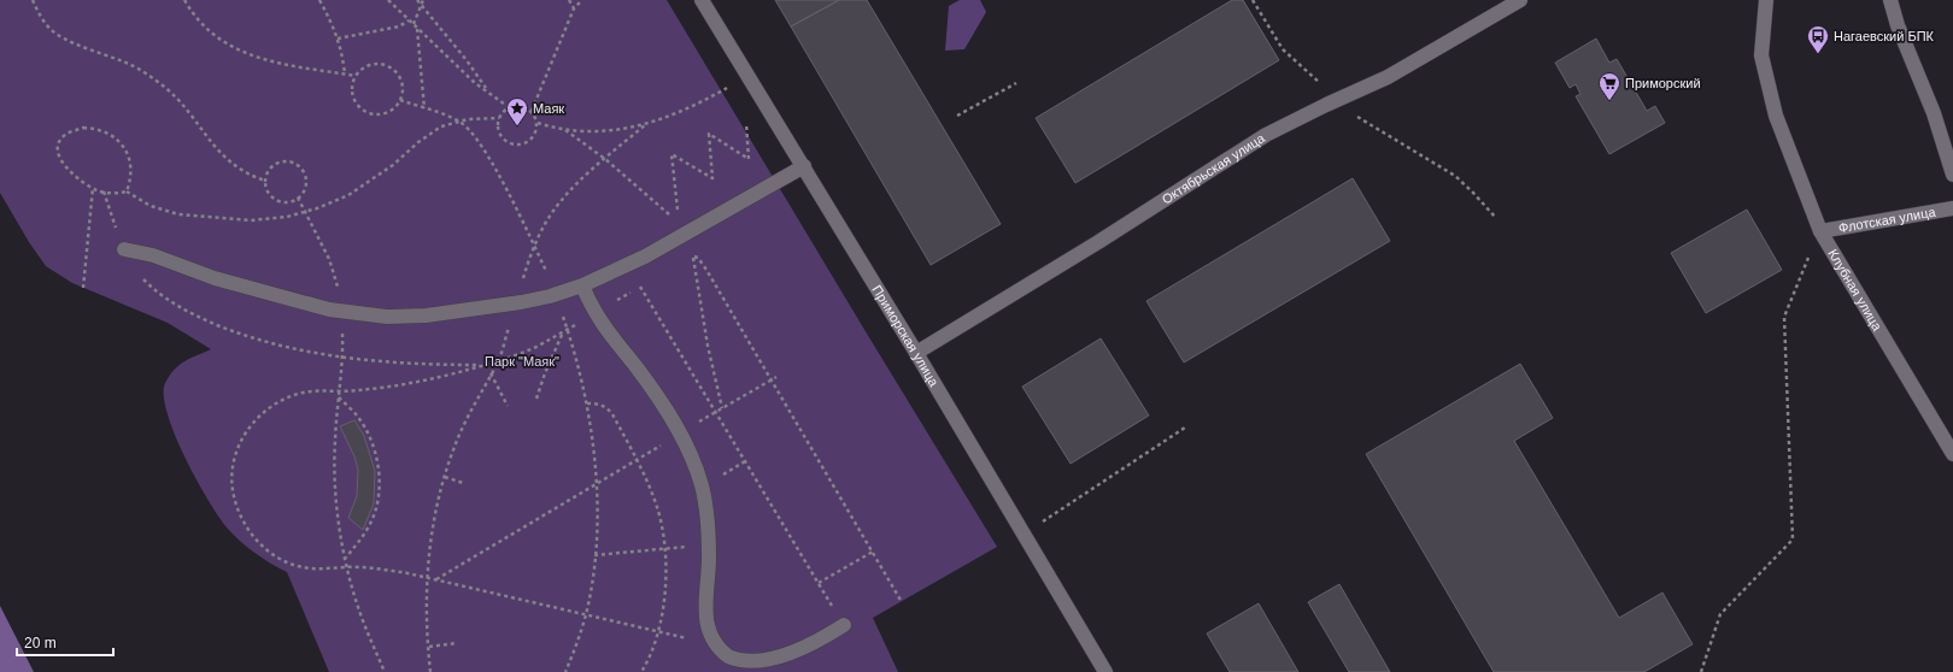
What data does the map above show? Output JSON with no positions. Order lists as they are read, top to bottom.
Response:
{
  "streets": {
    "street": [
      "Октябрьская улица",
      "Флотская улица",
      "Клубная улица",
      "Приморская улица"
    ]
  },
  "crossings": [
    ["Октябрьская улица", "Приморская улица"],
    ["Флотская улица", "Клубная улица"]
  ],
  "parks": ["Парк \"Маяк\""],
  "places": {
    "bus stop": ["Нагаевский БПК"],
    "supermarket": ["Приморский"],
    "place": ["Маяк"]
  },
  "scale_bar": "20 m"
}
